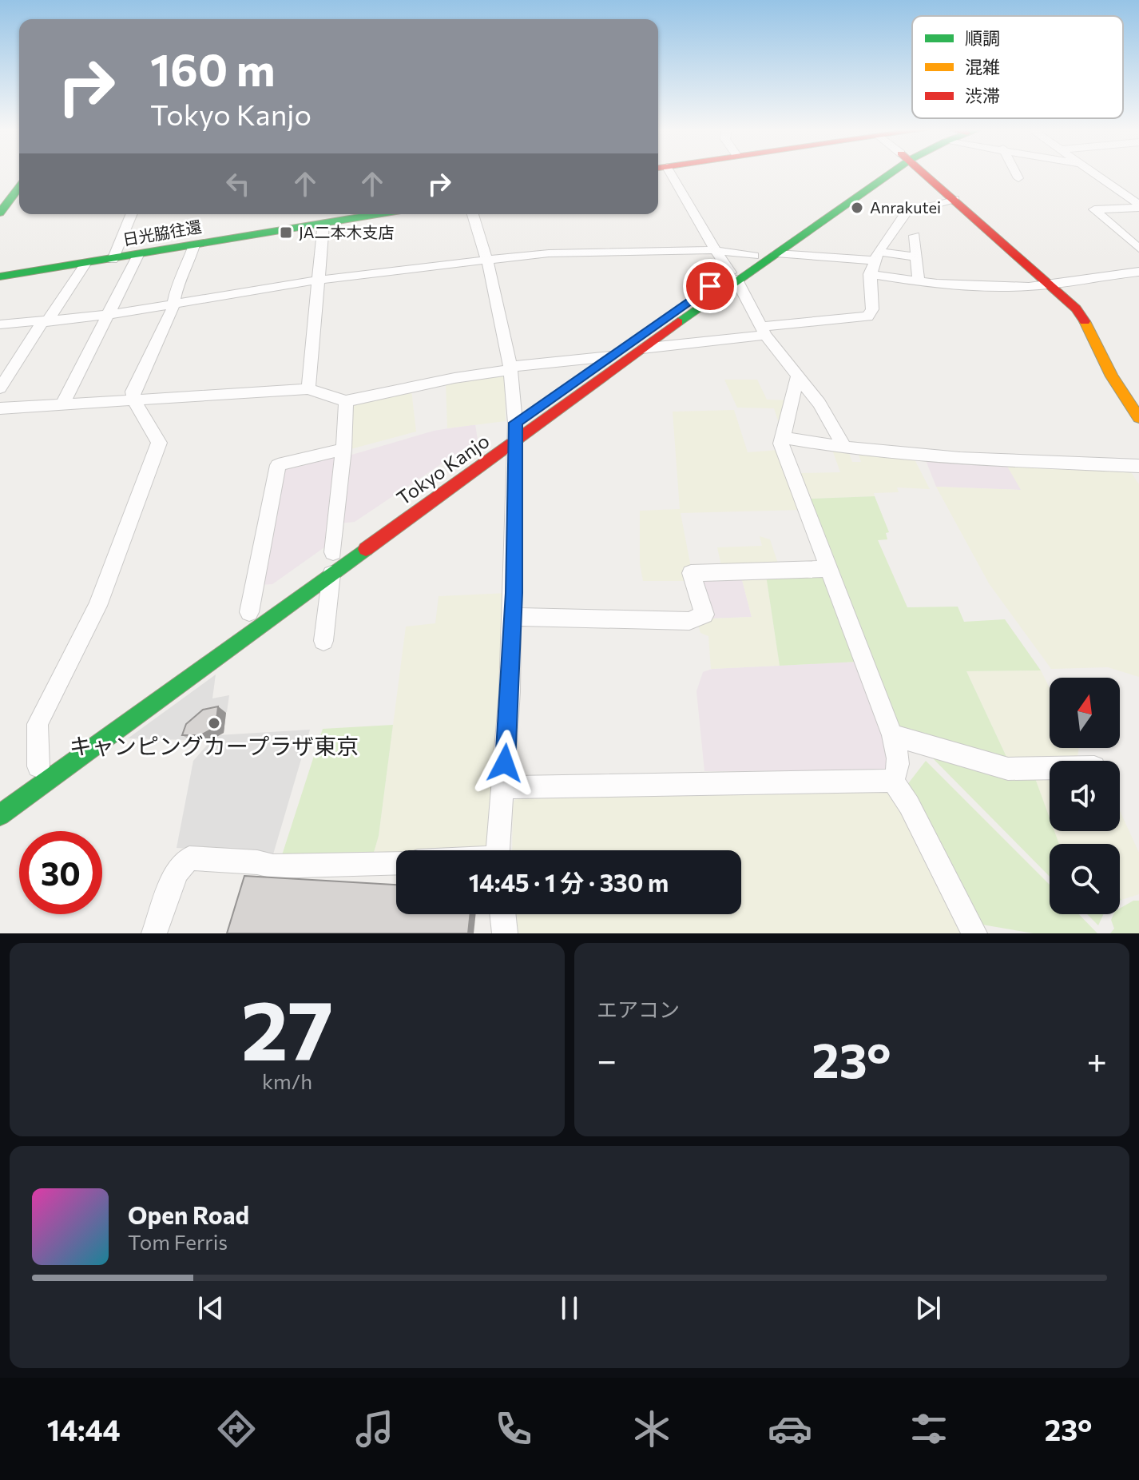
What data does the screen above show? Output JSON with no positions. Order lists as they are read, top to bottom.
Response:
{
  "streets": {
    "main road": ["日光脇往還", "Tokyo Kanjo"]
  },
  "places": {
    "other": ["Anrakutei", "キャンピングカープラザ東京"],
    "transit": ["JA二本木支店"]
  },
  "legend": ["順調", "混雑", "渋滞"],
  "north": "top",
  "page": {
    "turn": ["160 m", "Tokyo Kanjo"],
    "limit": "30",
    "trip": "14:45 · 1 分 · 330 m",
    "tile": [
      ["27", "km/h"],
      "エアコン"
    ],
    "heat": ["−", "23°", "+"],
    "song": ["Open Road", "Tom Ferris"],
    "tabs": ["14:44", "23°"]
  }
}
